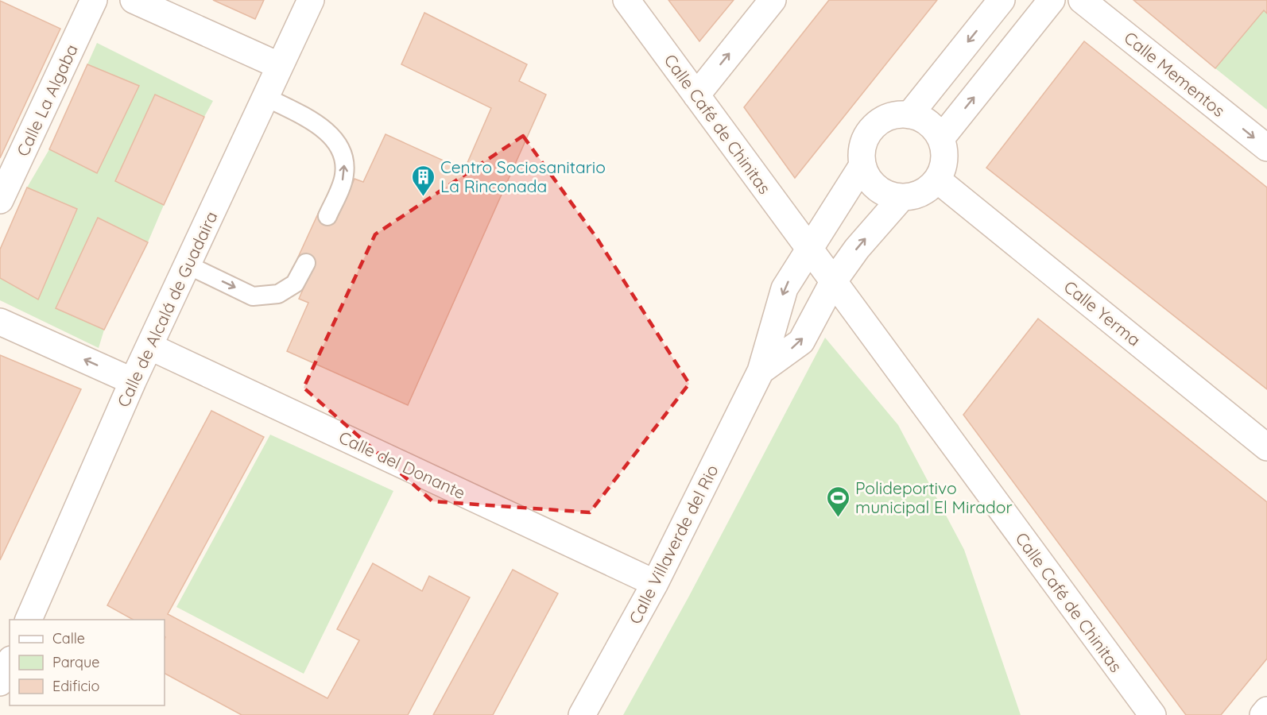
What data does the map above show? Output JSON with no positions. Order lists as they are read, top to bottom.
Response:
{
  "streets": {
    "street": [
      "Calle Mementos",
      "Calle La Algaba",
      "Calle Café de Chinitas",
      "Calle de Alcalá de Guadaira",
      "Calle Yerma",
      "Calle del Donante",
      "Calle Villaverde del Rio"
    ]
  },
  "crossings": [
    ["Calle Café de Chinitas", "Calle Villaverde del Rio"],
    ["Calle de Alcalá de Guadaira", "Calle del Donante"],
    ["Calle Yerma", "Calle Villaverde del Rio"],
    ["Calle del Donante", "Calle Villaverde del Rio"]
  ],
  "one_way": ["Calle Mementos"],
  "places": {
    "building": ["Centro Sociosanitario La Rinconada"],
    "sports": ["Polideportivo municipal El Mirador"]
  },
  "legend": ["Calle", "Parque", "Edificio"]
}
